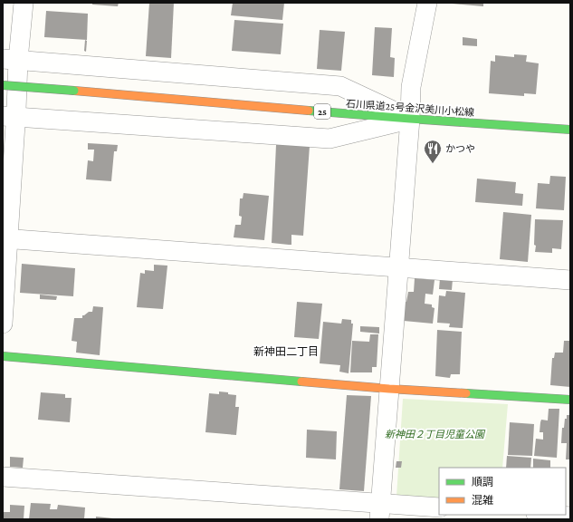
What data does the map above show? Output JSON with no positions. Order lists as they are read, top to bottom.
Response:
{
  "streets": {
    "main road": ["石川県道25号金沢美川小松線", "25"]
  },
  "districts": ["新神田二丁目"],
  "parks": ["新神田２丁目児童公園"],
  "places": {
    "restaurant": ["かつや"]
  },
  "legend": ["順調", "混雑"]
}
